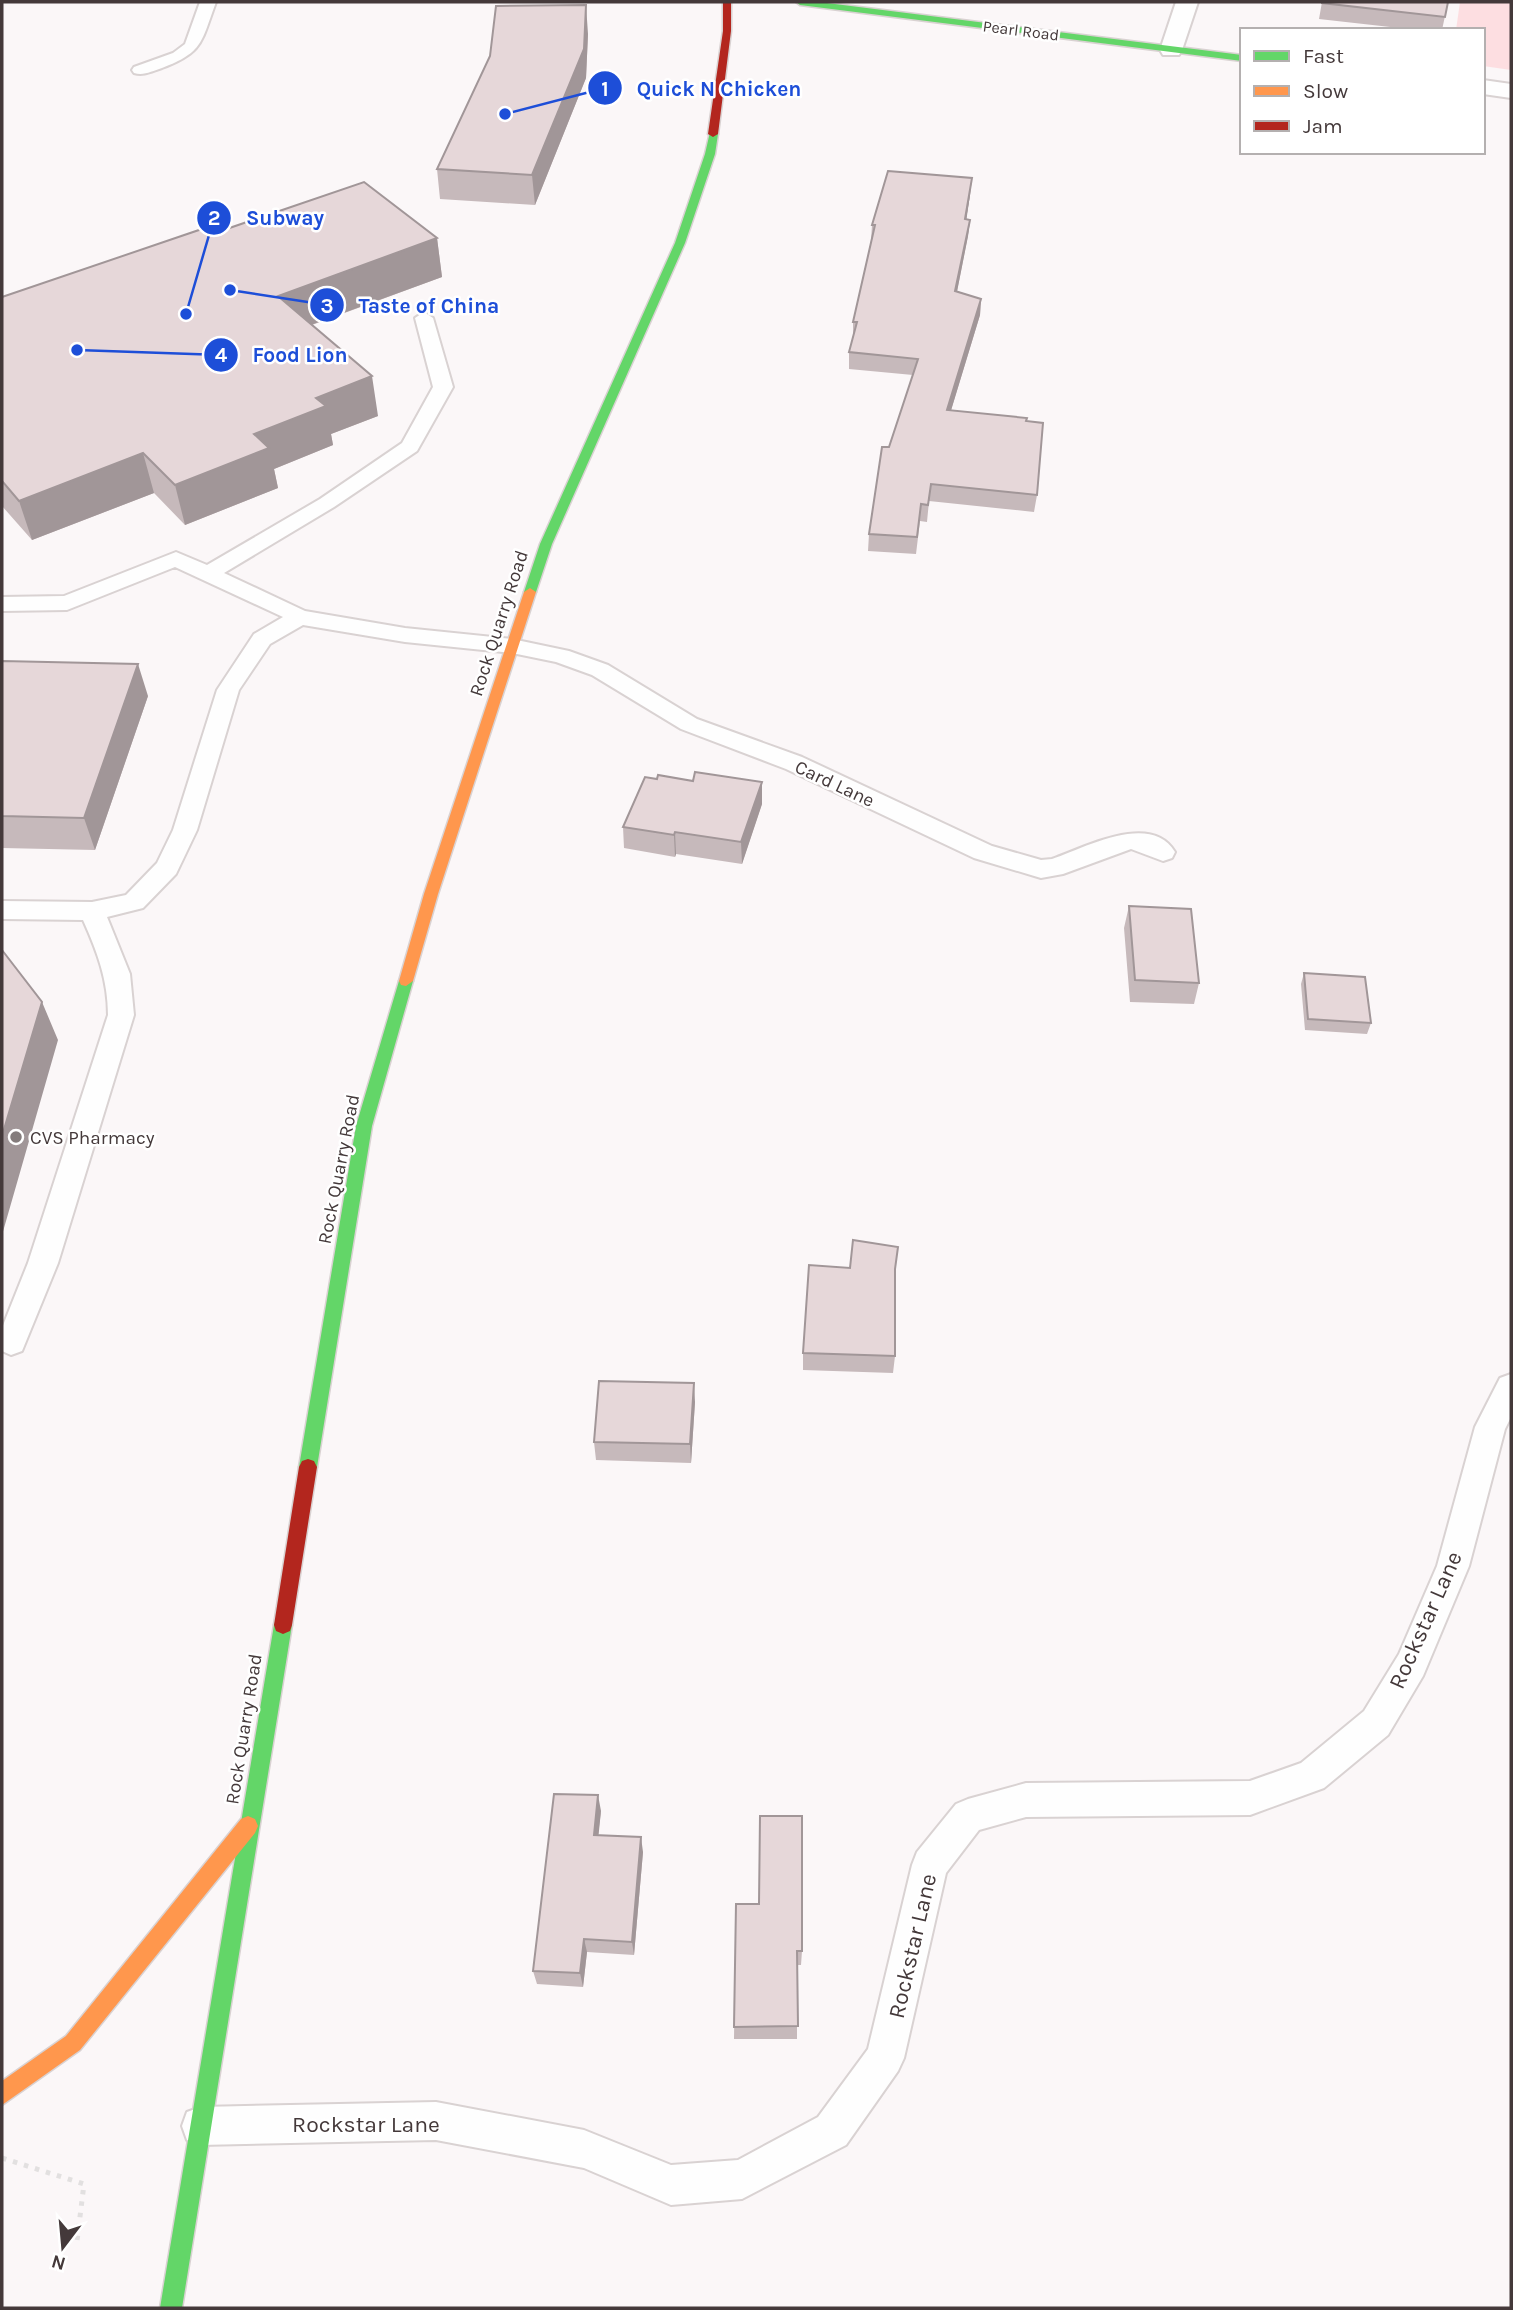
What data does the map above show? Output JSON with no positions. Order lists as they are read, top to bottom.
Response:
{
  "streets": {
    "main road": ["Pearl Road", "Rock Quarry Road"],
    "lane": ["Card Lane", "Rockstar Lane"]
  },
  "crossings": [
    ["Rock Quarry Road", "Card Lane"],
    ["Rock Quarry Road", "Rockstar Lane"]
  ],
  "places": [
    "Quick N Chicken",
    "Taste of China",
    "Subway",
    "Food Lion",
    "CVS Pharmacy"
  ],
  "legend": ["Fast", "Slow", "Jam"],
  "north": "bottom"
}
